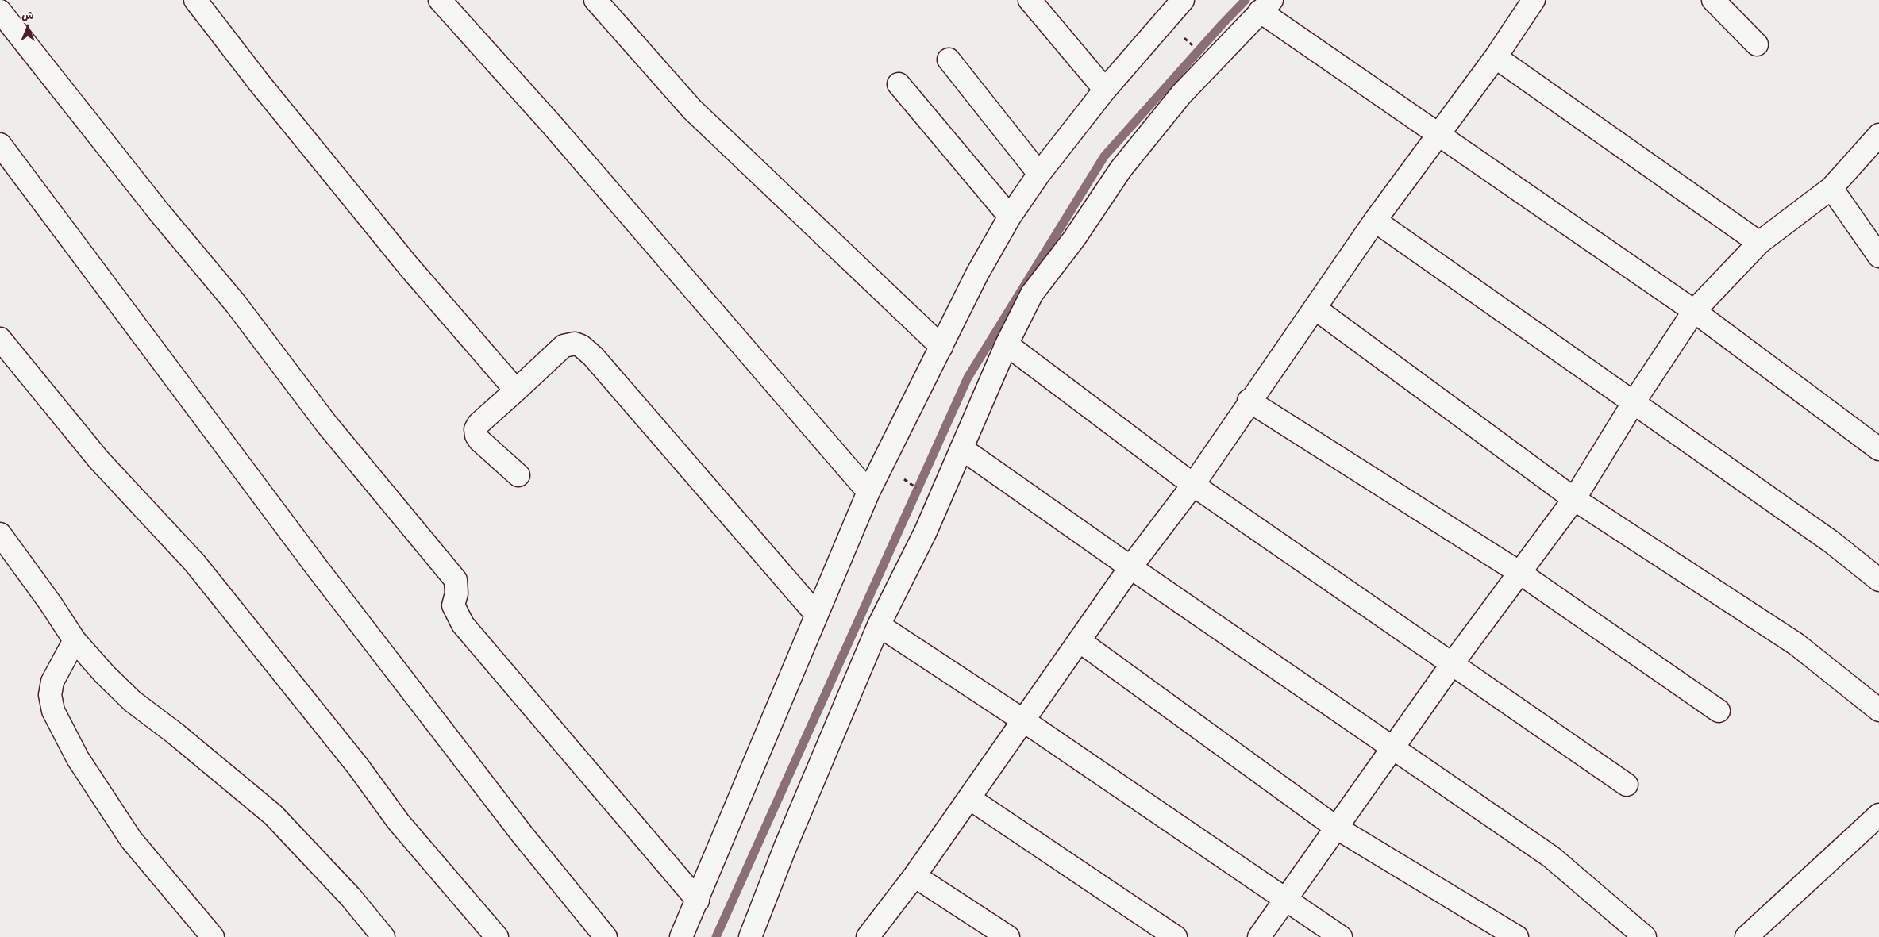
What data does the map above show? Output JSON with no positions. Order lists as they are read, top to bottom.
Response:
{
  "north": "top"
}
